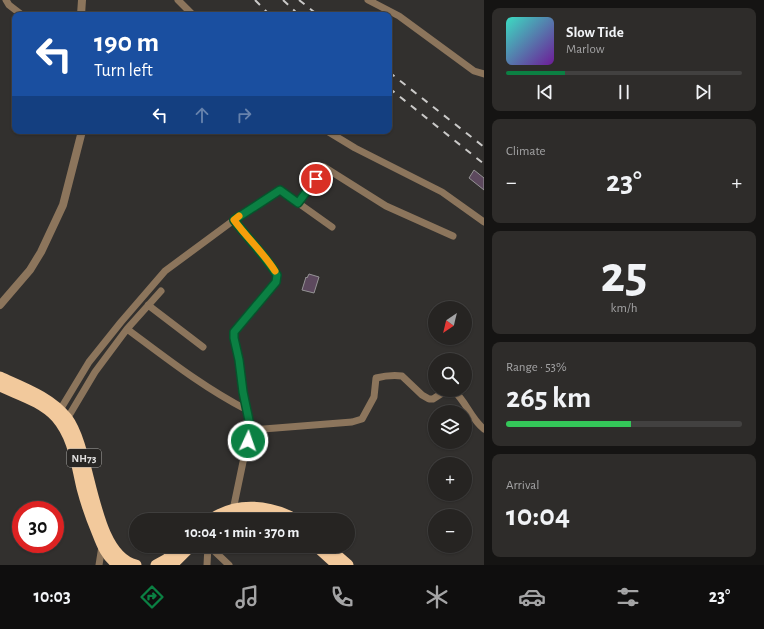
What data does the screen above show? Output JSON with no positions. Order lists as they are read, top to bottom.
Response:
{
  "streets": {
    "highway": ["NH73"]
  },
  "north": "bottom left",
  "page": {
    "turn": ["190 m", "Turn left"],
    "song": ["Slow Tide", "Marlow"],
    "tile": [
      "Climate",
      ["25", "km/h"],
      ["Range · 53%", "265 km"],
      ["Arrival", "10:04"]
    ],
    "heat": ["−", "23°", "+"],
    "map_buttons": ["+", "−"],
    "limit": "30",
    "trip": "10:04 · 1 min · 370 m",
    "tabs": ["10:03", "23°"]
  }
}
